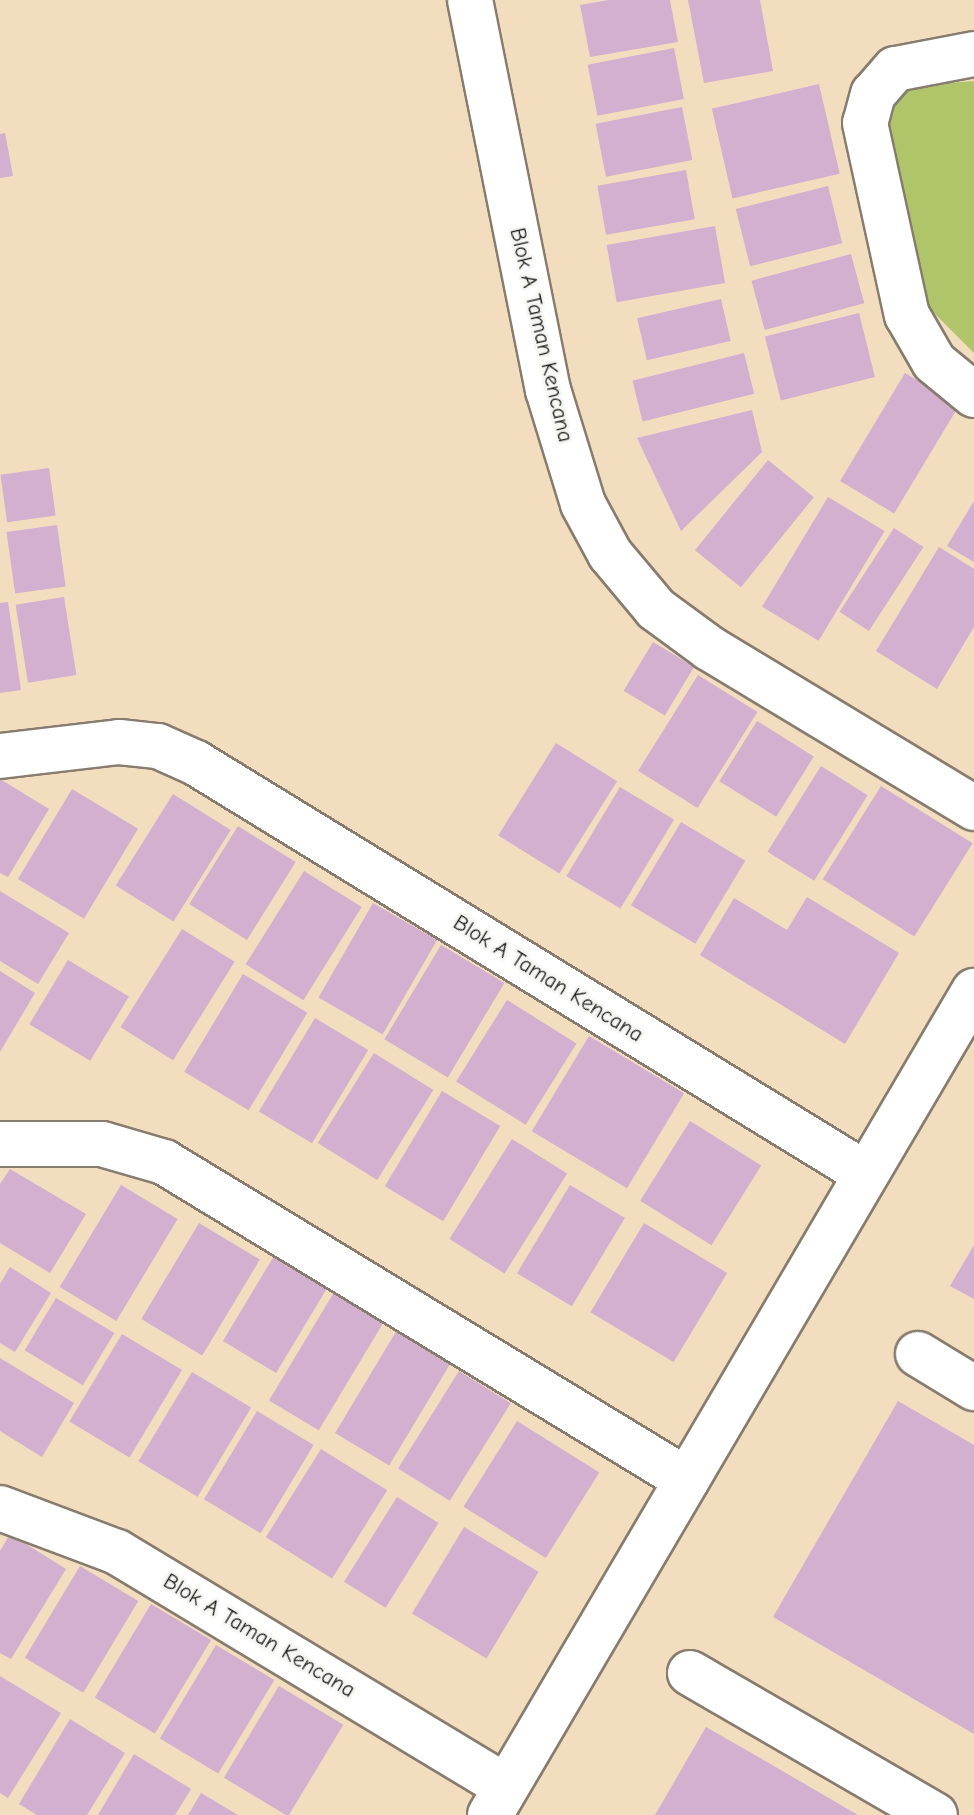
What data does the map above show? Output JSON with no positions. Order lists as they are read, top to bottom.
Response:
{
  "streets": {
    "street": ["Blok A Taman Kencana"]
  }
}
